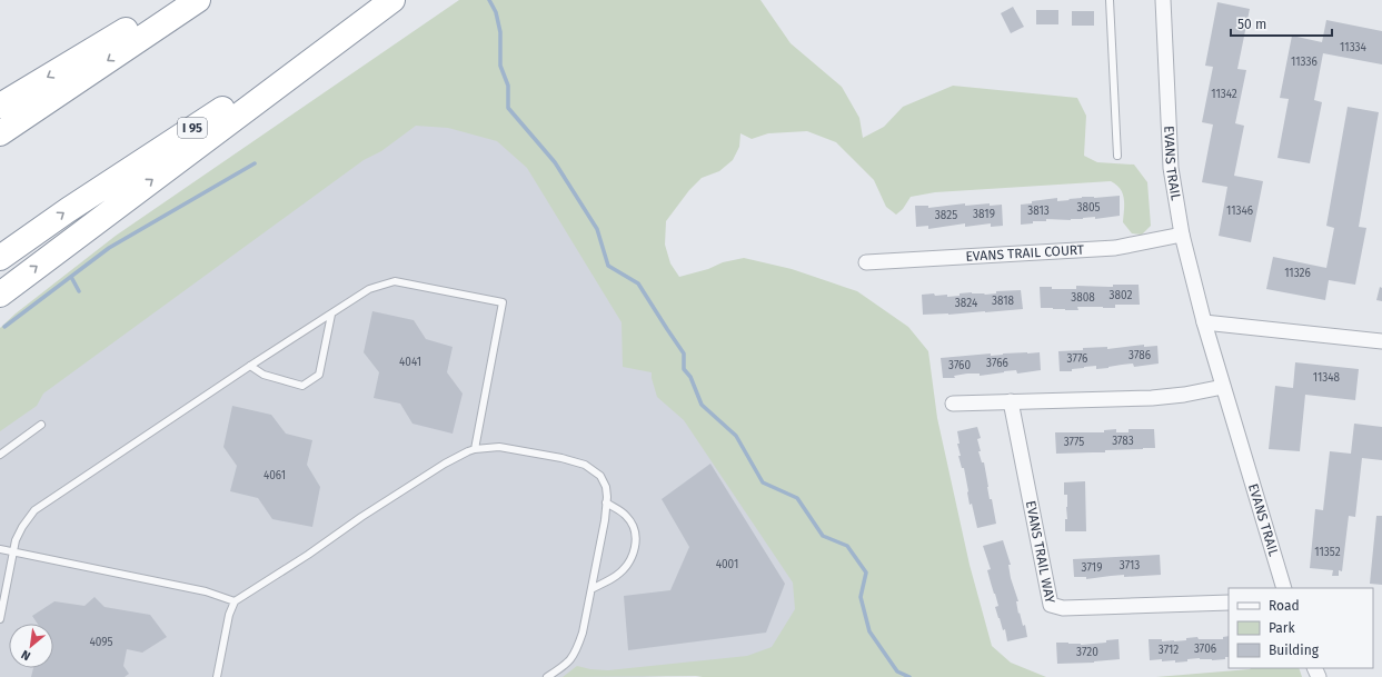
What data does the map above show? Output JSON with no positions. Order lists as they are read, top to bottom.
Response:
{
  "streets": {
    "highway": ["I 95"],
    "street": ["EVANS TRAIL", "EVANS TRAIL COURT", "EVANS TRAIL WAY"]
  },
  "crossings": [
    ["EVANS TRAIL", "EVANS TRAIL COURT"]
  ],
  "house_numbers": [
    "11334",
    "11336",
    "11342",
    "3805",
    "3813",
    "11346",
    "3819",
    "3825",
    "11326",
    "3802",
    "3808",
    "3818",
    "3824",
    "3786",
    "3776",
    "4041",
    "3766",
    "3760",
    "11348",
    "3783",
    "3775",
    "4061",
    "11352",
    "4001",
    "3713",
    "3719",
    "4095",
    "3706",
    "3712",
    "3720"
  ],
  "legend": ["Road", "Park", "Building"],
  "scale_bar": "50 m",
  "north": "bottom left"
}
